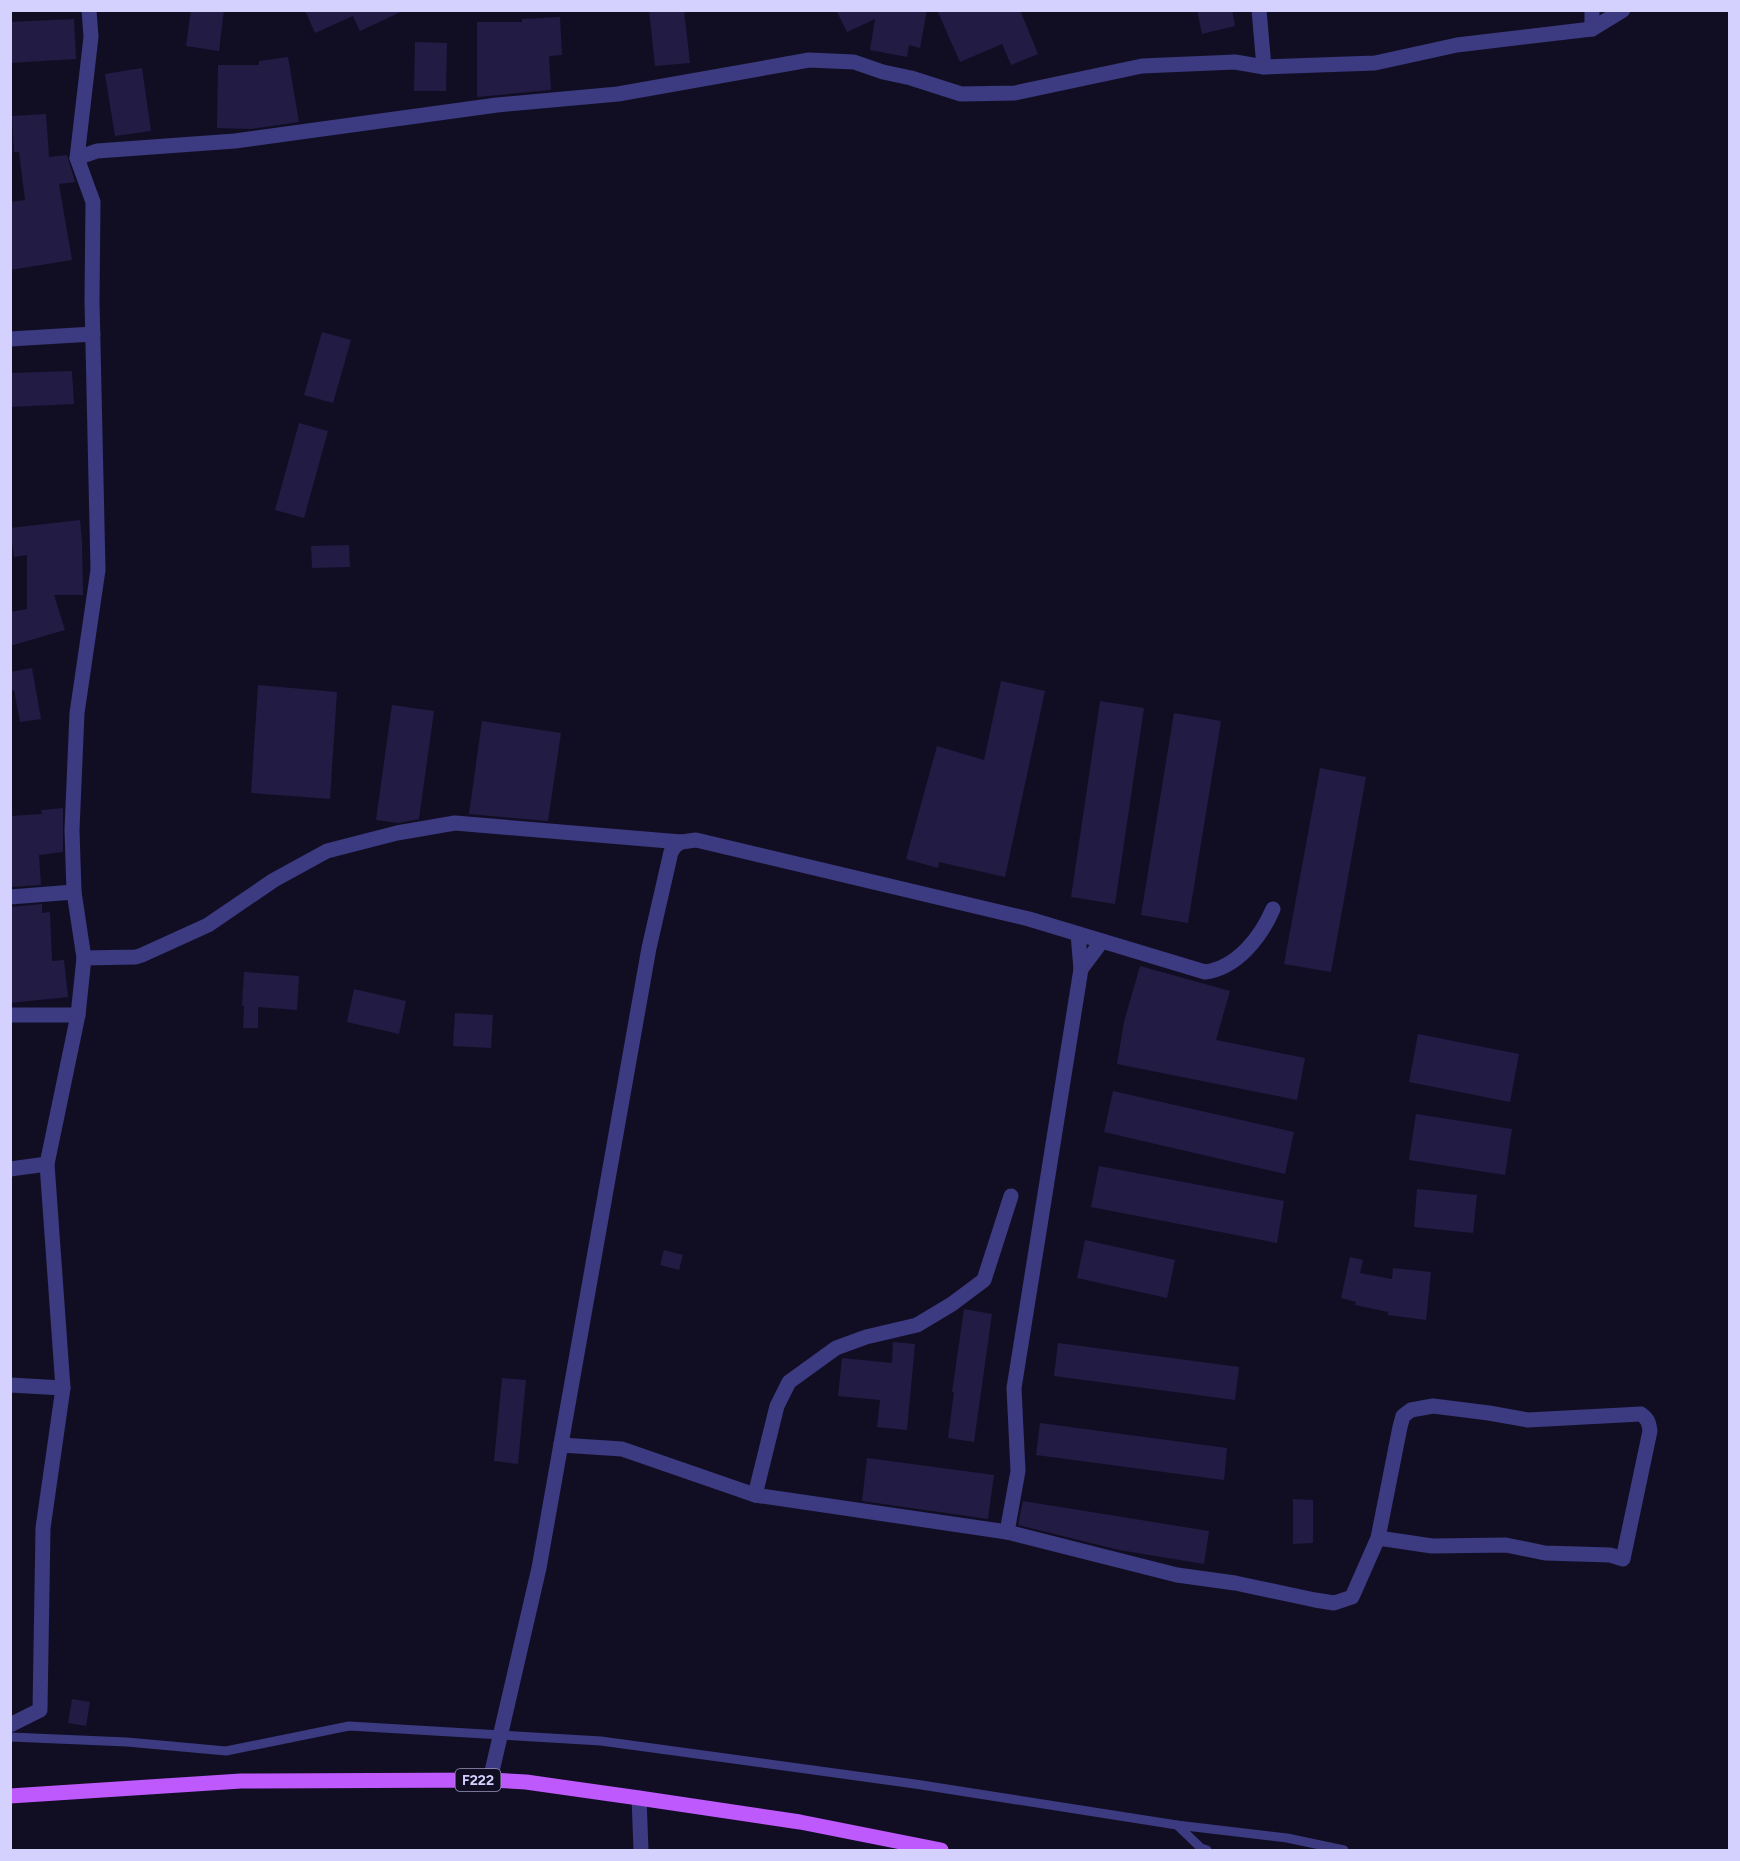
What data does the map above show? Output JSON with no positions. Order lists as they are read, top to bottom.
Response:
{
  "streets": {
    "main road": ["F222"]
  }
}
